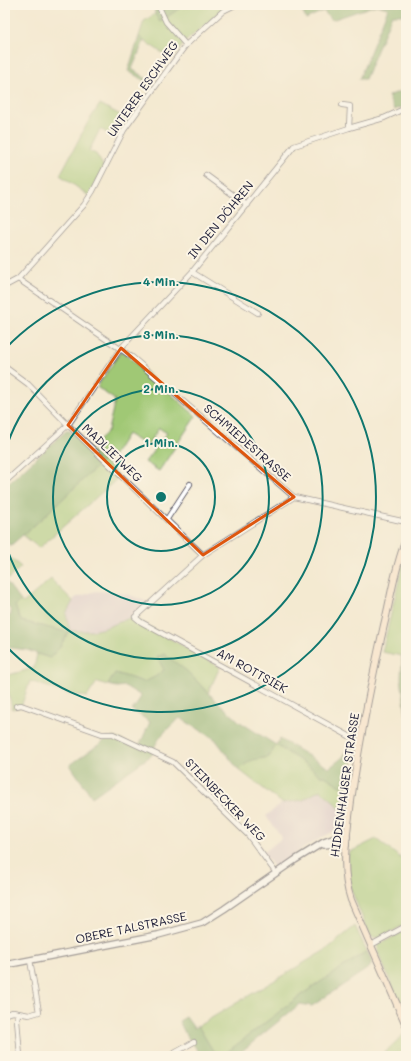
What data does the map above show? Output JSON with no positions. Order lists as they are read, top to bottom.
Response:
{
  "streets": {
    "main road": ["HIDDENHAUSER STRASSE"],
    "street": [
      "UNTERER ESCHWEG",
      "IN DEN DÖHREN",
      "SCHMIEDESTRASSE",
      "MADLIETWEG",
      "AM ROTTSIEK",
      "STEINBECKER WEG",
      "OBERE TALSTRASSE"
    ]
  },
  "crossings": [
    ["UNTERER ESCHWEG", "SCHMIEDESTRASSE"],
    ["IN DEN DÖHREN", "SCHMIEDESTRASSE"],
    ["IN DEN DÖHREN", "MADLIETWEG"],
    ["MADLIETWEG", "AM ROTTSIEK"],
    ["AM ROTTSIEK", "HIDDENHAUSER STRASSE"],
    ["HIDDENHAUSER STRASSE", "OBERE TALSTRASSE"],
    ["STEINBECKER WEG", "OBERE TALSTRASSE"]
  ],
  "rings": [
    "4 Min.",
    "3 Min.",
    "2 Min.",
    "1 Min."
  ]
}
